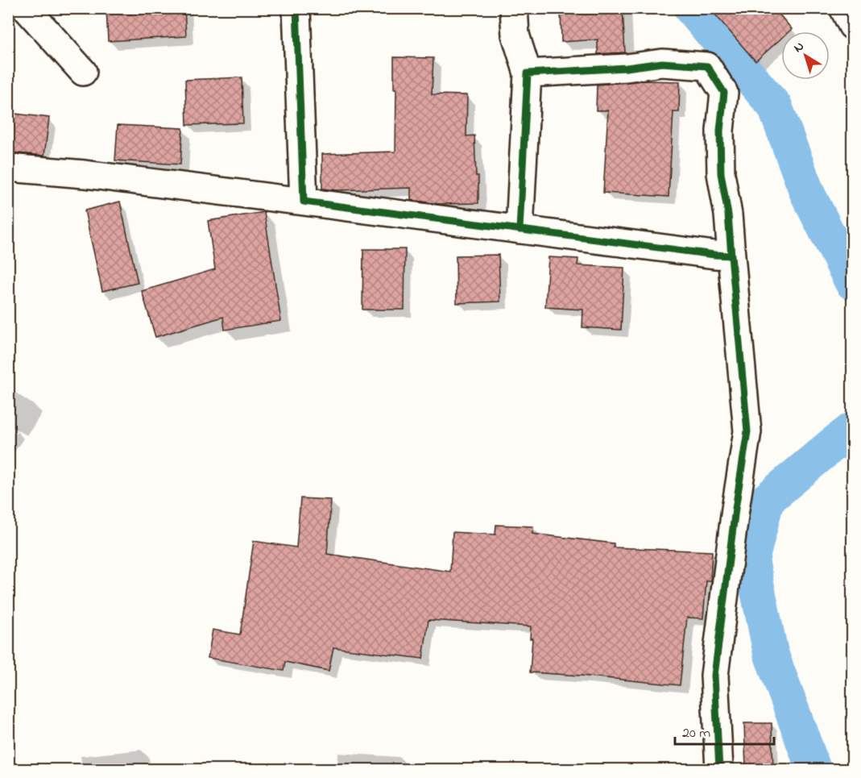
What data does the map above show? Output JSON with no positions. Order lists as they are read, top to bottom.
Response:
{
  "scale_bar": "20 m",
  "north": "top left"
}
